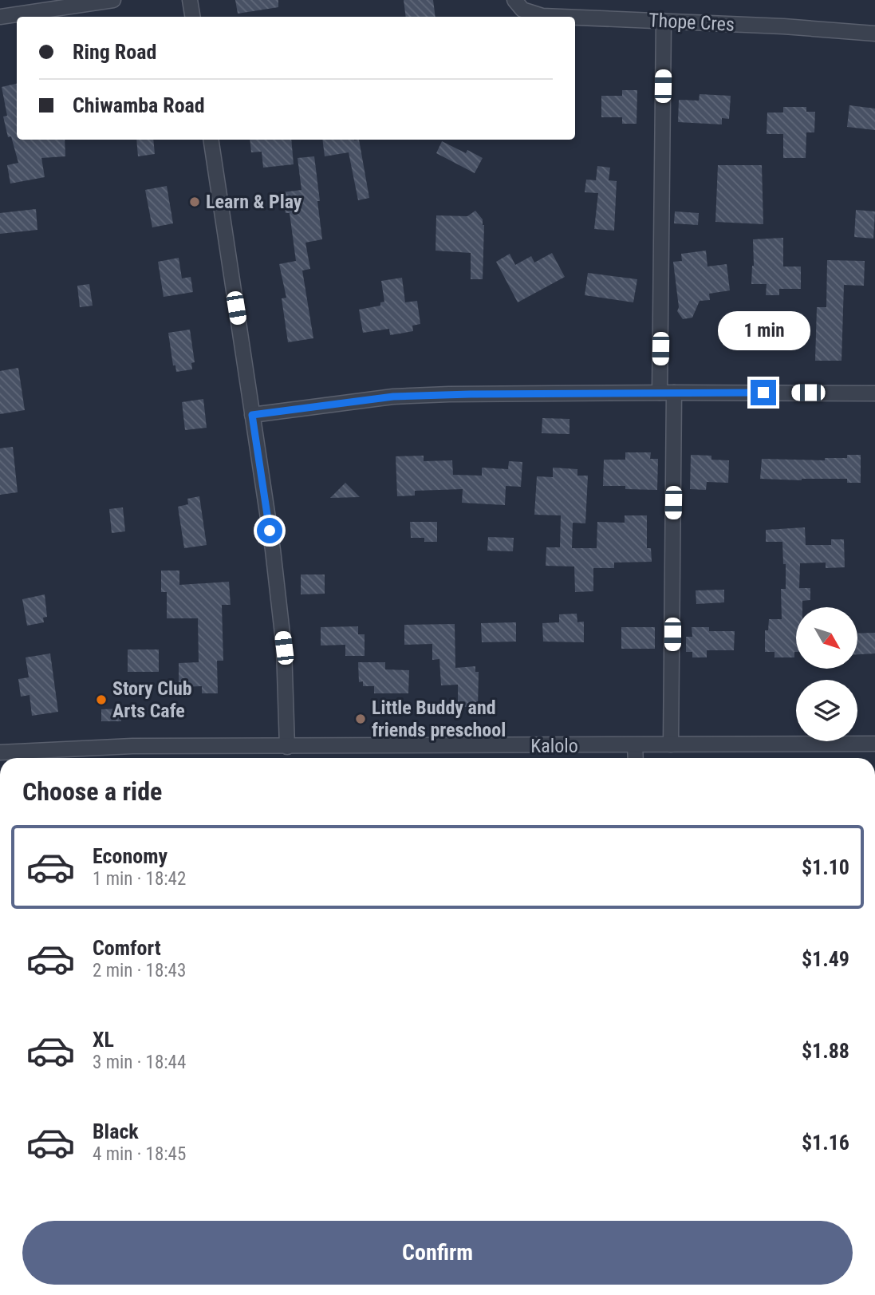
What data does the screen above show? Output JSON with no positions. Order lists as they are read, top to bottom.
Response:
{
  "streets": {
    "street": ["Thope Cres", "Kalolo"]
  },
  "places": ["Learn & Play", "Story Club Arts Cafe", "Little Buddy and friends preschool"],
  "north": "bottom right",
  "page": {
    "banner": ["Ring Road", "Chiwamba Road"],
    "bubble": "1 min",
    "heading": "Choose a ride",
    "list": [
      {
        "name": "Economy",
        "note": "1 min · 18:42",
        "value": "$1.10"
      },
      {
        "name": "Comfort",
        "note": "2 min · 18:43",
        "value": "$1.49"
      },
      {
        "name": "XL",
        "note": "3 min · 18:44",
        "value": "$1.88"
      },
      {
        "name": "Black",
        "note": "4 min · 18:45",
        "value": "$1.16"
      }
    ],
    "buttons": "Confirm"
  }
}
